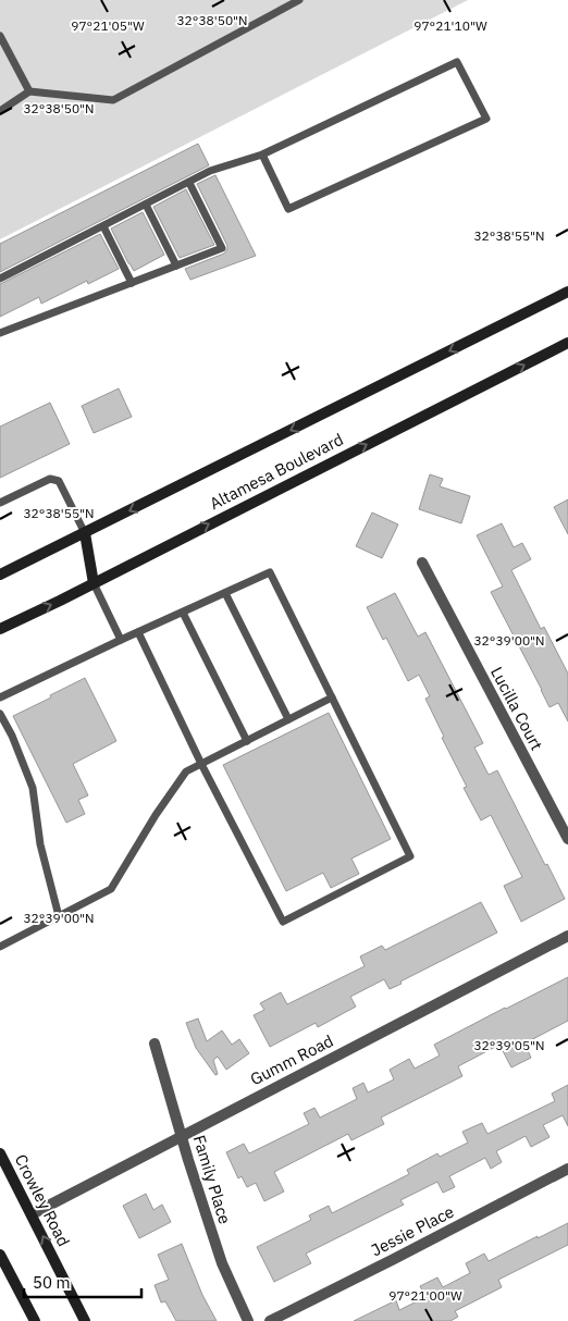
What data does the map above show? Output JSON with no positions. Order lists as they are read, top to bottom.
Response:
{
  "streets": {
    "main road": ["Altamesa Boulevard", "Crowley Road"],
    "street": [
      "Lucilla Court",
      "Gumm Road",
      "Family Place",
      "Jessie Place"
    ]
  },
  "crossings": [
    ["Gumm Road", "Family Place"],
    ["Gumm Road", "Crowley Road"]
  ],
  "scale_bar": "50 m",
  "coordinates": [
    "32°38'50\"N",
    "97°21'05\"W",
    "97°21'10\"W",
    "32°38'55\"N",
    "32°39'00\"N",
    "32°39'05\"N",
    "97°21'00\"W"
  ]
}
